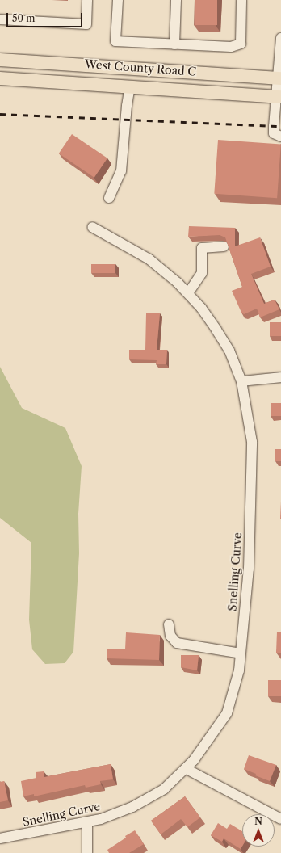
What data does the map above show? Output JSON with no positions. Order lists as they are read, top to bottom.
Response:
{
  "streets": {
    "main road": ["West County Road C"],
    "street": ["Snelling Curve"]
  },
  "scale_bar": "50 m",
  "north": "top"
}
